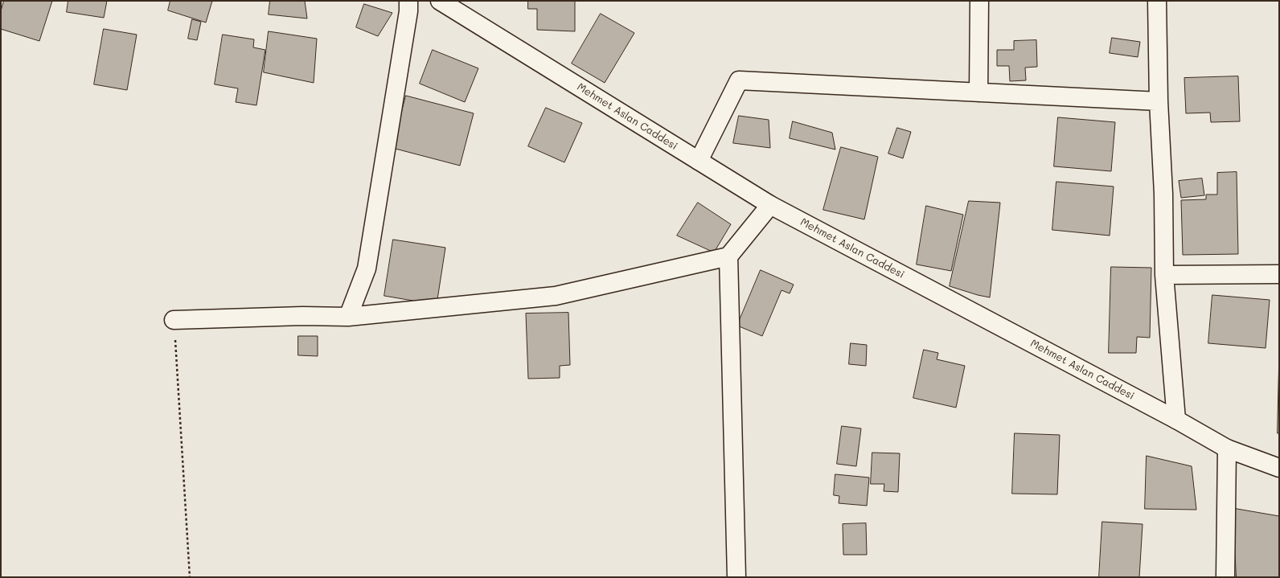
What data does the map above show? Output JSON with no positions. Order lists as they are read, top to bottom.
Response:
{
  "streets": {
    "street": ["Mehmet Aslan Caddesi"]
  }
}
